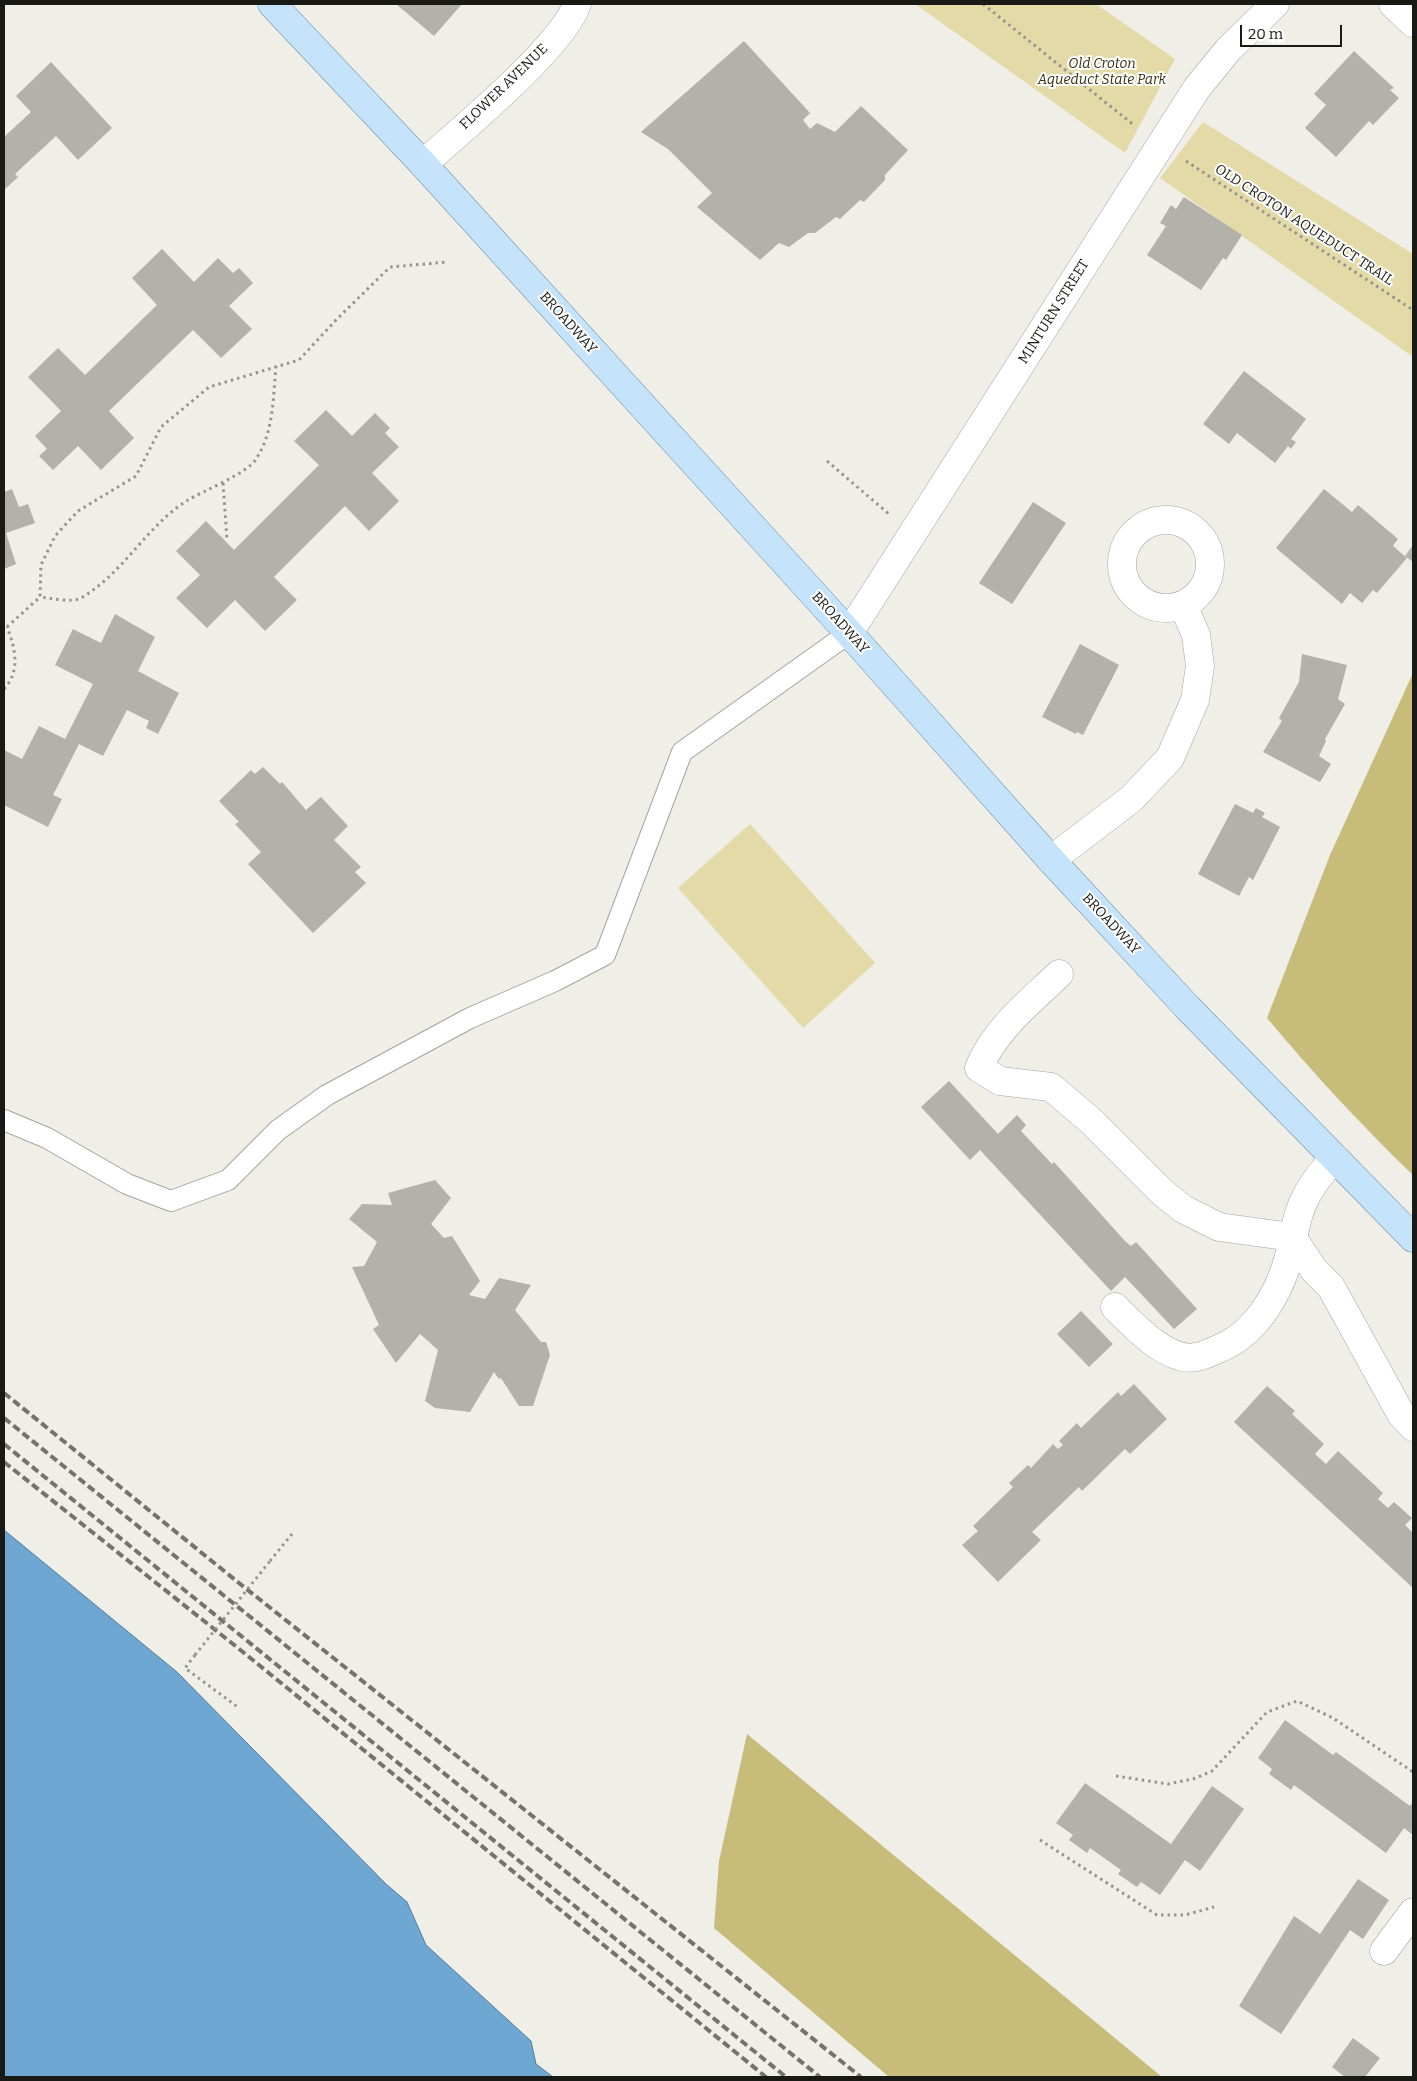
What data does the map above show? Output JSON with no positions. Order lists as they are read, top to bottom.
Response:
{
  "streets": {
    "main road": ["BROADWAY"],
    "street": ["FLOWER AVENUE", "MINTURN STREET"],
    "path": ["OLD CROTON AQUEDUCT TRAIL"]
  },
  "crossings": [
    ["FLOWER AVENUE", "BROADWAY"],
    ["MINTURN STREET", "BROADWAY"]
  ],
  "parks": ["Old Croton Aqueduct State Park"],
  "scale_bar": "20 m"
}
